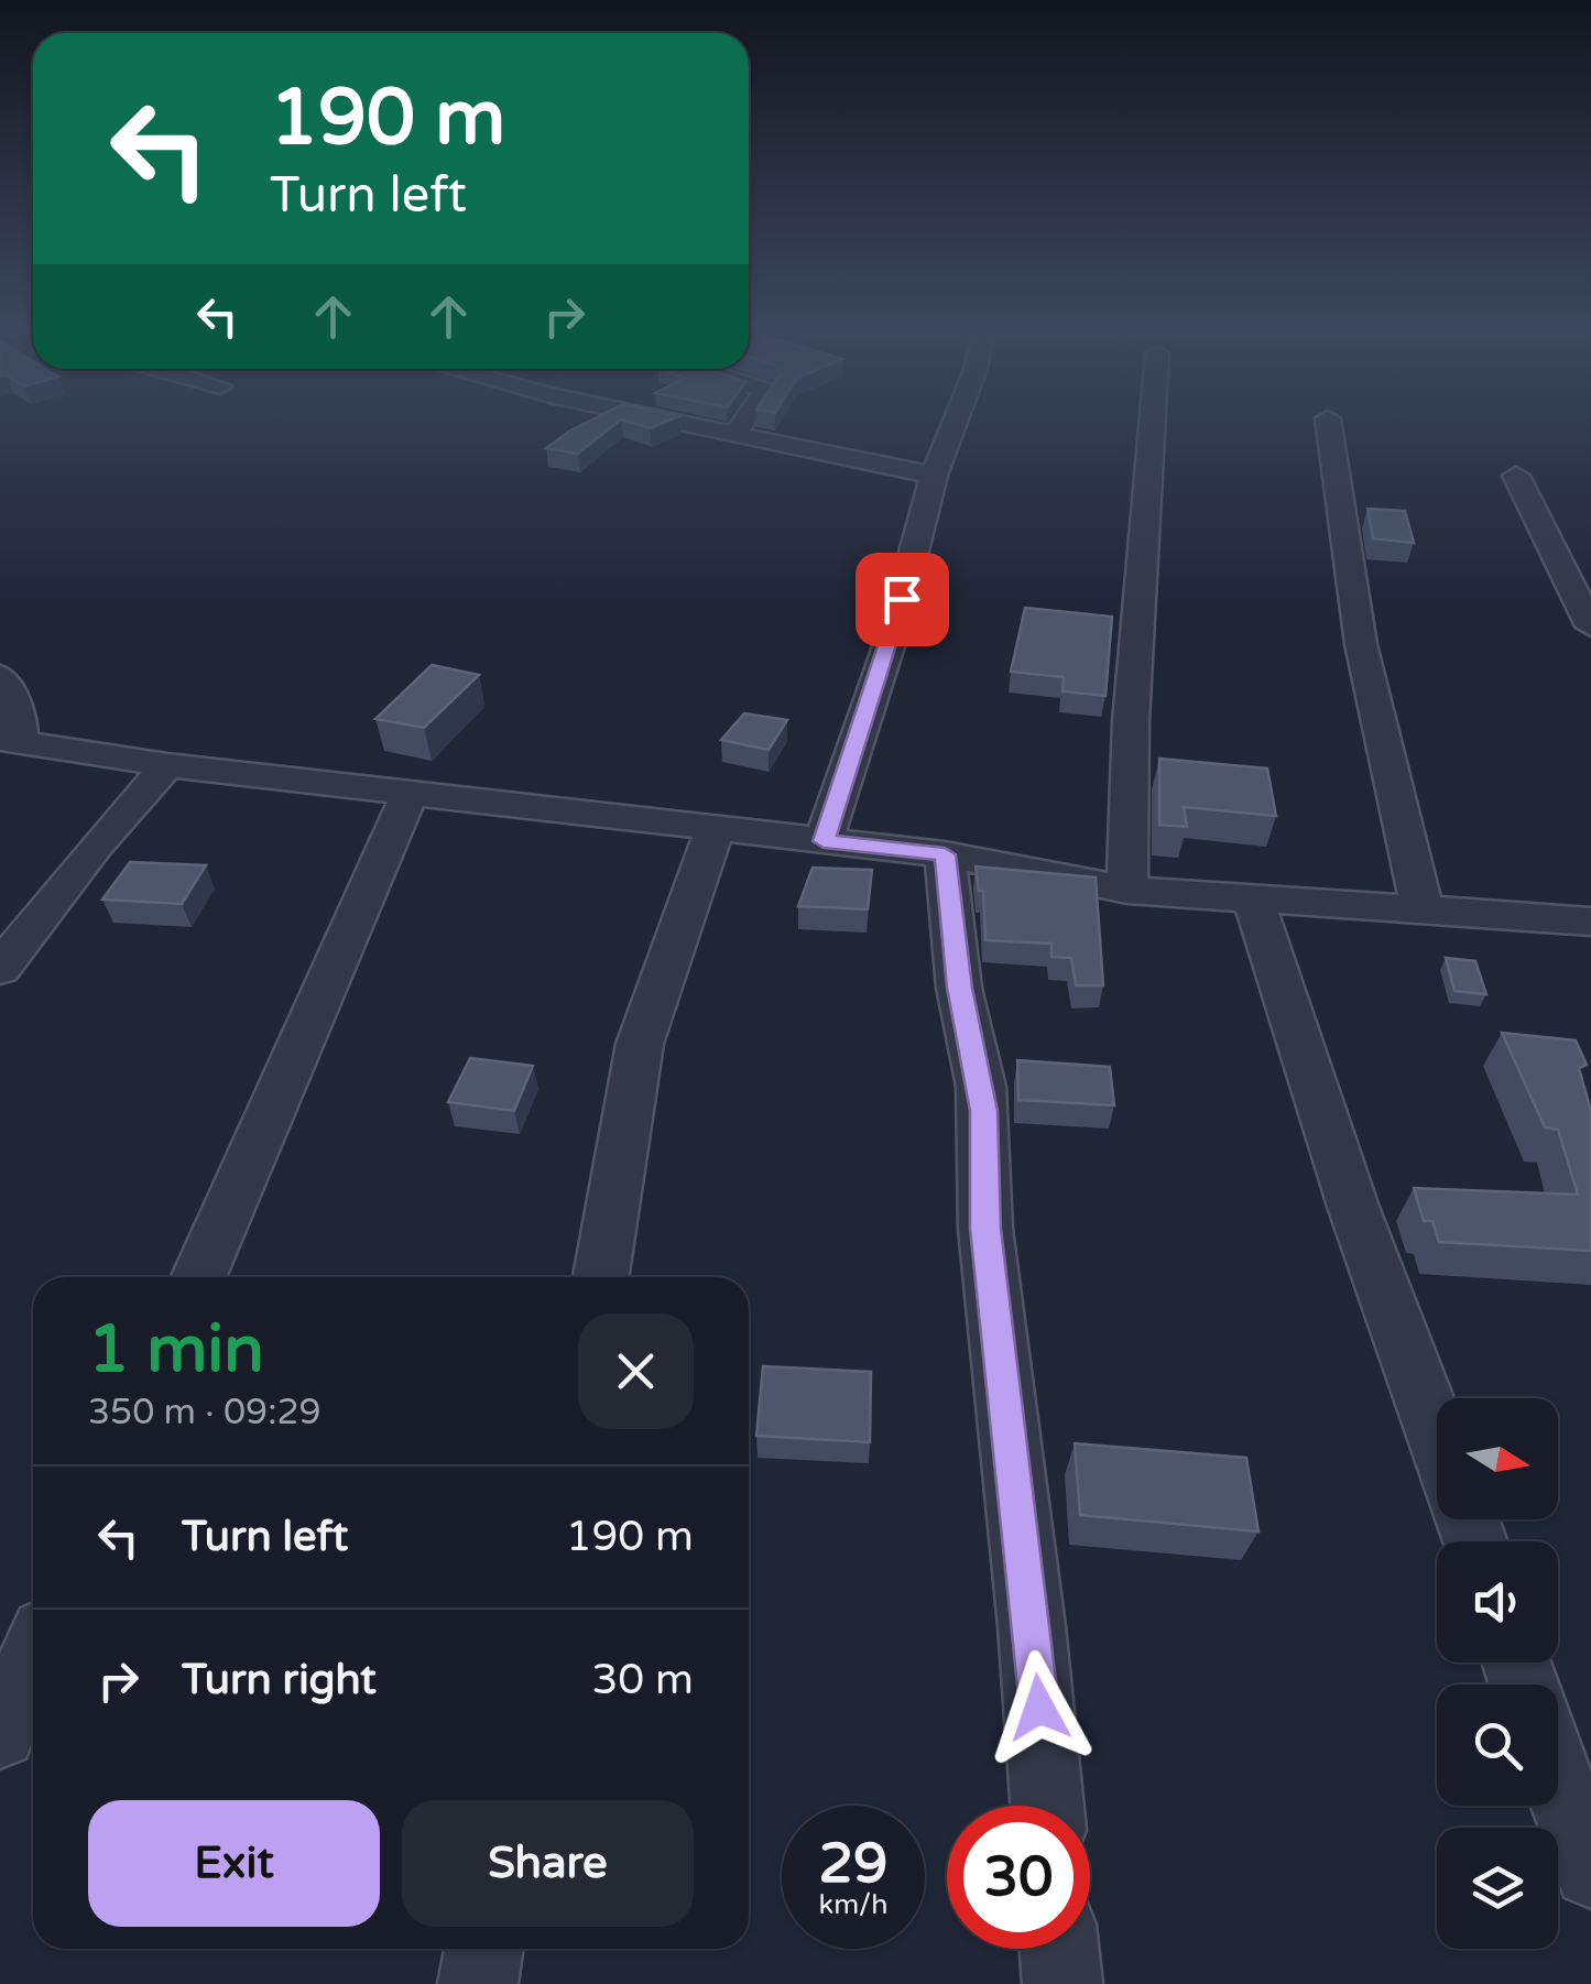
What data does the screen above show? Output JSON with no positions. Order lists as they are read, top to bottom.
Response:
{
  "north": "right",
  "page": {
    "turn": ["190 m", "Turn left"],
    "heading": ["1 min", "350 m · 09:29"],
    "list": [
      {
        "name": "Turn left",
        "value": "190 m"
      },
      {
        "name": "Turn right",
        "value": "30 m"
      }
    ],
    "buttons": ["Exit", "Share"],
    "speed": "29 km/h",
    "limit": "30"
  }
}
